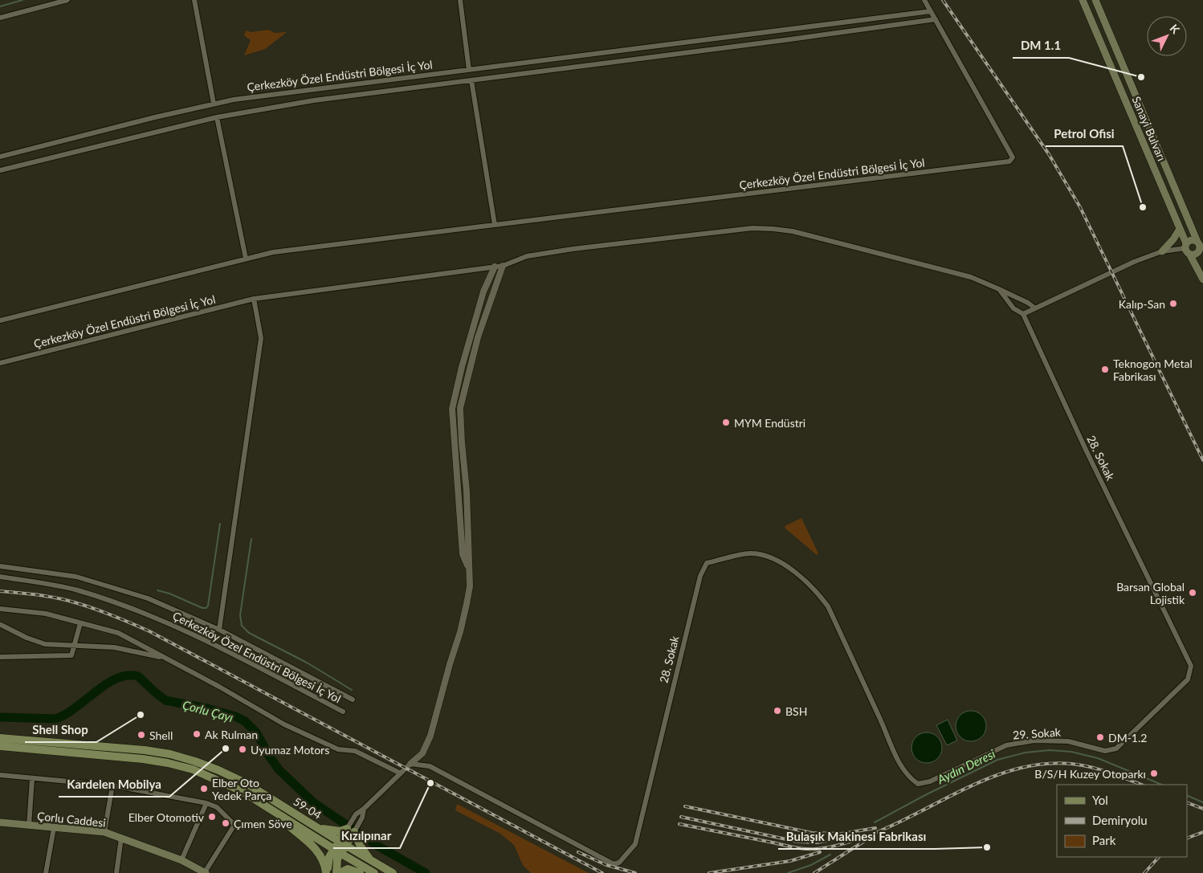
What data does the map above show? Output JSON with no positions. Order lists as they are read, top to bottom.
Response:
{
  "streets": {
    "main road": ["Sanayi Bulvarı", "59-04", "Çorlu Caddesi"],
    "street": ["Çerkezköy Özel Endüstri Bölgesi İç Yol", "28. Sokak", "29. Sokak"]
  },
  "crossings": [
    ["28. Sokak", "29. Sokak"]
  ],
  "water": ["Çorlu Çayı", "Aydın Deresi"],
  "places": [
    "DM 1.1",
    "Petrol Ofisi",
    "Kalıp-San",
    "Teknogon Metal Fabrikası",
    "MYM Endüstri",
    "Barsan Global Lojistik",
    "BSH",
    "Shell Shop",
    "Ak Rulman",
    "Shell",
    "DM-1.2",
    "Kardelen Mobilya",
    "Uyumaz Motors",
    "B/S/H Kuzey Otoparkı",
    "Kızılpınar",
    "Elber Oto Yedek Parça",
    "Elber Otomotiv",
    "Çımen Söve",
    "Bulaşık Makinesi Fabrikası"
  ],
  "legend": ["Yol", "Demiryolu", "Park"],
  "north": "top right"
}
